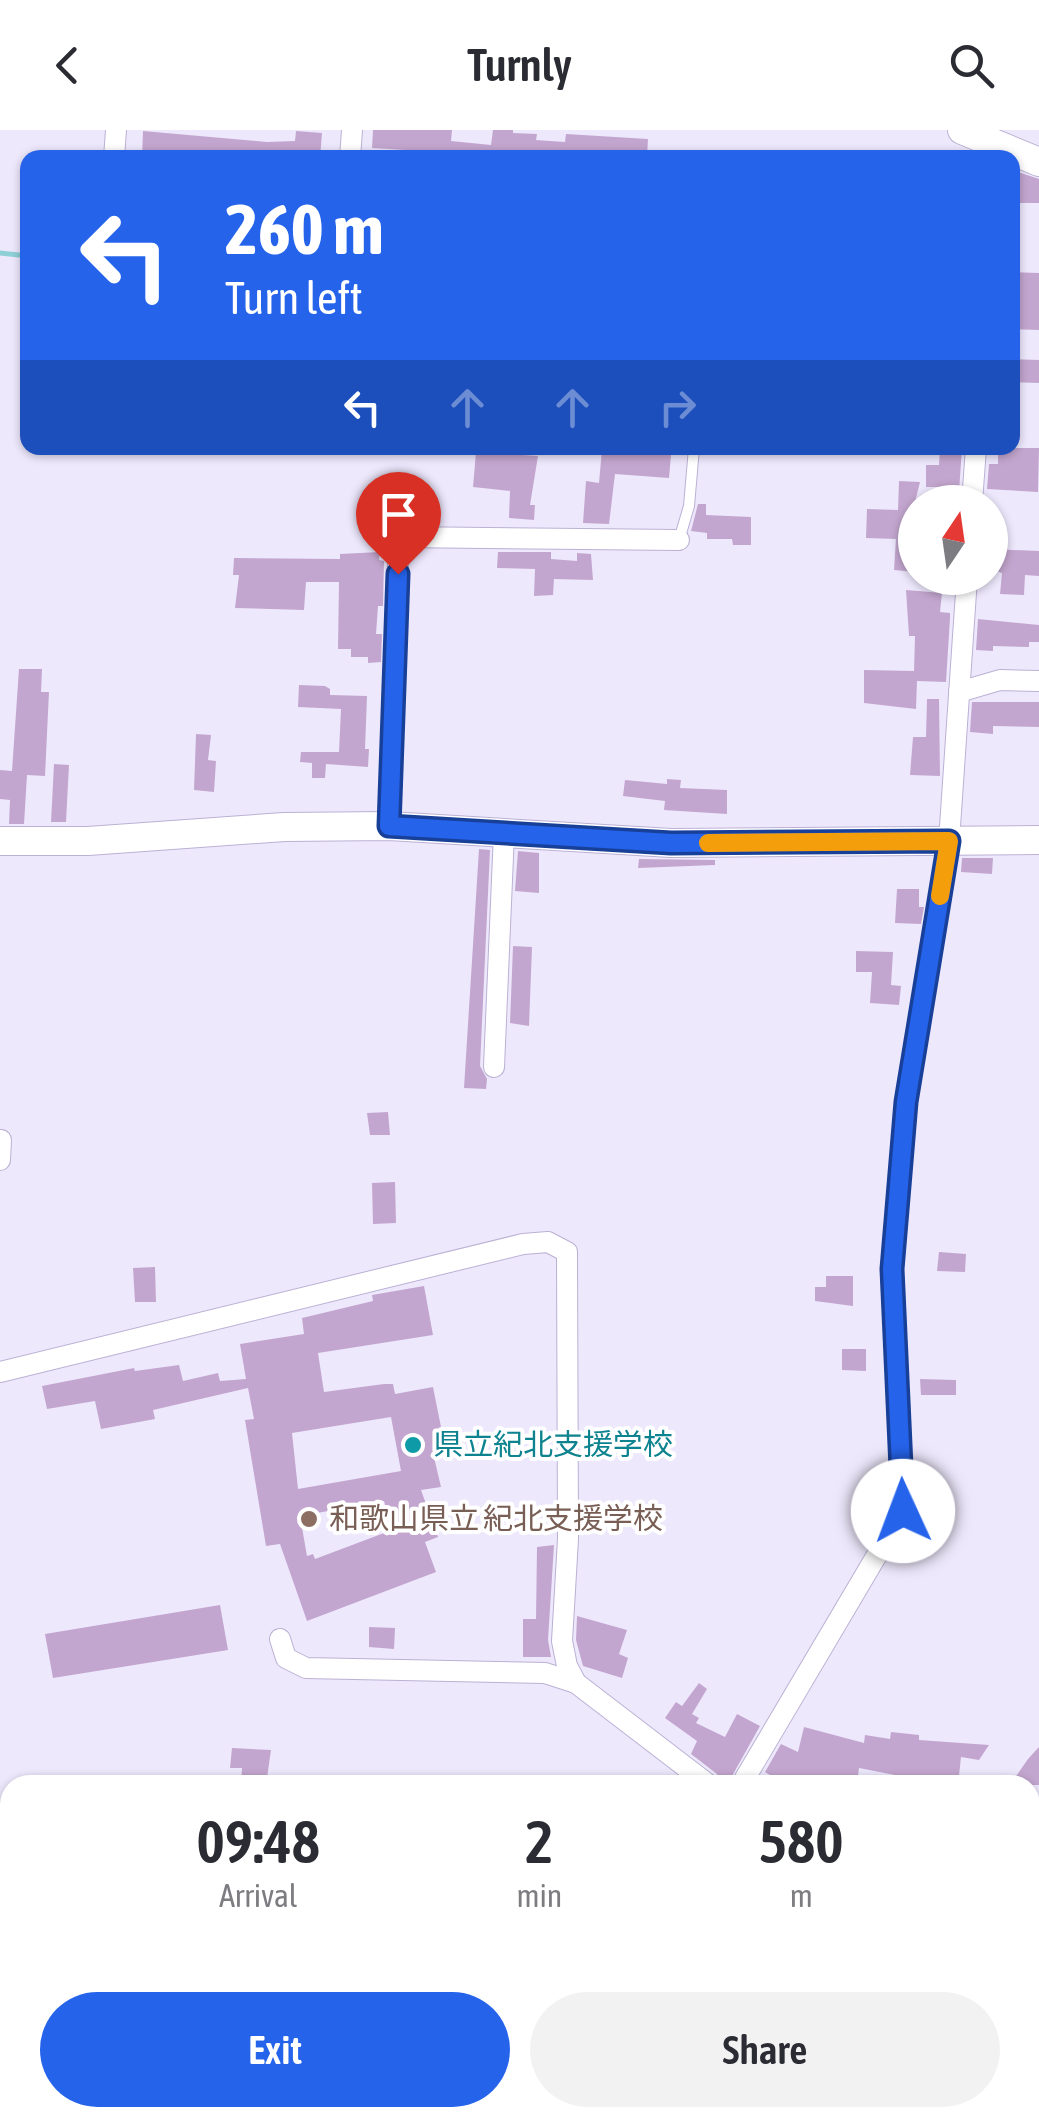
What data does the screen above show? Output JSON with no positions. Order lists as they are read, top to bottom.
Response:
{
  "places": ["県立紀北支援学校", "和歌山県立 紀北支援学校"],
  "north": "top",
  "page": {
    "header": "Turnly",
    "turn": ["260 m", "Turn left"],
    "eta": [
      "09:48",
      "Arrival",
      "2",
      "min",
      "580",
      "m"
    ],
    "buttons": ["Exit", "Share"]
  }
}
